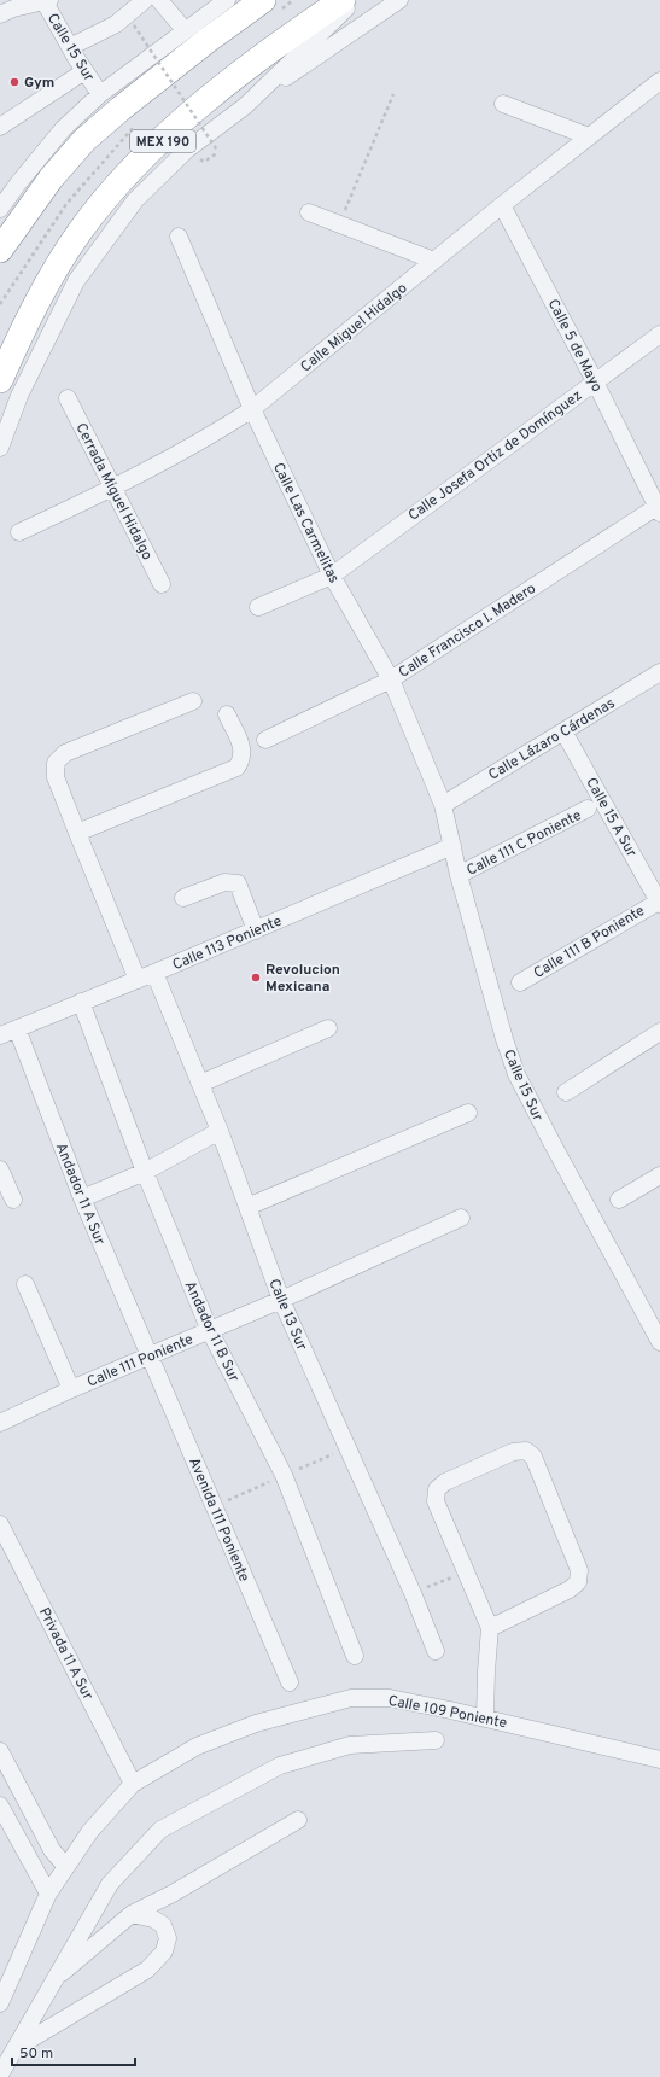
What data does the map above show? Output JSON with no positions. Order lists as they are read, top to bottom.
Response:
{
  "streets": {
    "highway": ["MEX 190"],
    "street": [
      "Calle 15 Sur",
      "Calle Miguel Hidalgo",
      "Calle 5 de Mayo",
      "Calle Josefa Ortiz de Domínguez",
      "Cerrada Miguel Hidalgo",
      "Calle Las Carmelitas",
      "Calle Francisco I. Madero",
      "Calle Lázaro Cárdenas",
      "Calle 15 A Sur",
      "Calle 111 C Poniente",
      "Calle 111 B Poniente",
      "Calle 113 Poniente",
      "Andador 11 A Sur",
      "Calle 13 Sur",
      "Andador 11 B Sur",
      "Calle 111 Poniente",
      "Avenida 111 Poniente",
      "Privada 11 A Sur",
      "Calle 109 Poniente"
    ]
  },
  "crossings": [
    ["Calle 15 Sur", "Calle Las Carmelitas"],
    ["Calle 15 Sur", "Calle Lázaro Cárdenas"],
    ["Calle 15 Sur", "Calle 111 C Poniente"],
    ["Calle 15 Sur", "Calle 113 Poniente"],
    ["Calle Miguel Hidalgo", "Calle 5 de Mayo"],
    ["Calle Miguel Hidalgo", "Cerrada Miguel Hidalgo"],
    ["Calle Miguel Hidalgo", "Calle Las Carmelitas"],
    ["Calle 5 de Mayo", "Calle Josefa Ortiz de Domínguez"],
    ["Calle 5 de Mayo", "Calle Francisco I. Madero"],
    ["Calle Josefa Ortiz de Domínguez", "Calle Las Carmelitas"],
    ["Calle Las Carmelitas", "Calle Francisco I. Madero"],
    ["Calle Las Carmelitas", "Calle Lázaro Cárdenas"],
    ["Calle Lázaro Cárdenas", "Calle 15 A Sur"],
    ["Calle 15 A Sur", "Calle 111 B Poniente"],
    ["Calle 113 Poniente", "Andador 11 A Sur"],
    ["Calle 113 Poniente", "Calle 13 Sur"],
    ["Calle 113 Poniente", "Andador 11 B Sur"],
    ["Andador 11 A Sur", "Calle 111 Poniente"],
    ["Andador 11 A Sur", "Avenida 111 Poniente"],
    ["Calle 13 Sur", "Calle 111 Poniente"],
    ["Andador 11 B Sur", "Calle 111 Poniente"],
    ["Calle 111 Poniente", "Avenida 111 Poniente"],
    ["Privada 11 A Sur", "Calle 109 Poniente"]
  ],
  "places": ["Gym", "Revolucion Mexicana"],
  "scale_bar": "50 m"
}
